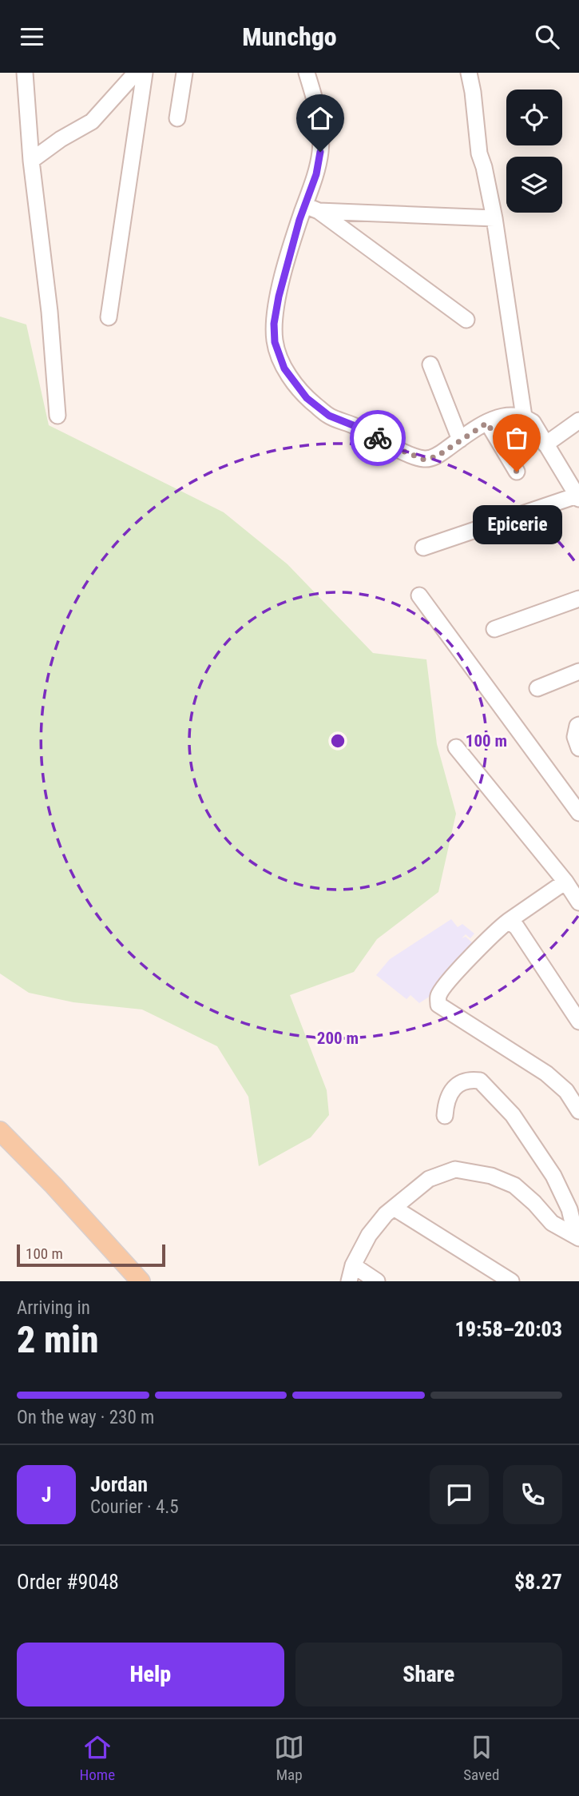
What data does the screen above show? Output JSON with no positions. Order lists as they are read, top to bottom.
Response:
{
  "places": ["Epicerie"],
  "scale_bar": "100 m",
  "page": {
    "header": "Munchgo",
    "bubble": "Epicerie",
    "scale": "100 m",
    "heading": ["2 min", "Arriving in", "19:58–20:03"],
    "panel": [
      "Jordan",
      "Courier · 4.5",
      "Order #9048",
      "$8.27"
    ],
    "bar": "On the way · 230 m",
    "round": "J",
    "buttons": ["Help", "Share"],
    "tabs": ["Home", "Map", "Saved"]
  },
  "rings": ["100 m", "200 m"]
}
